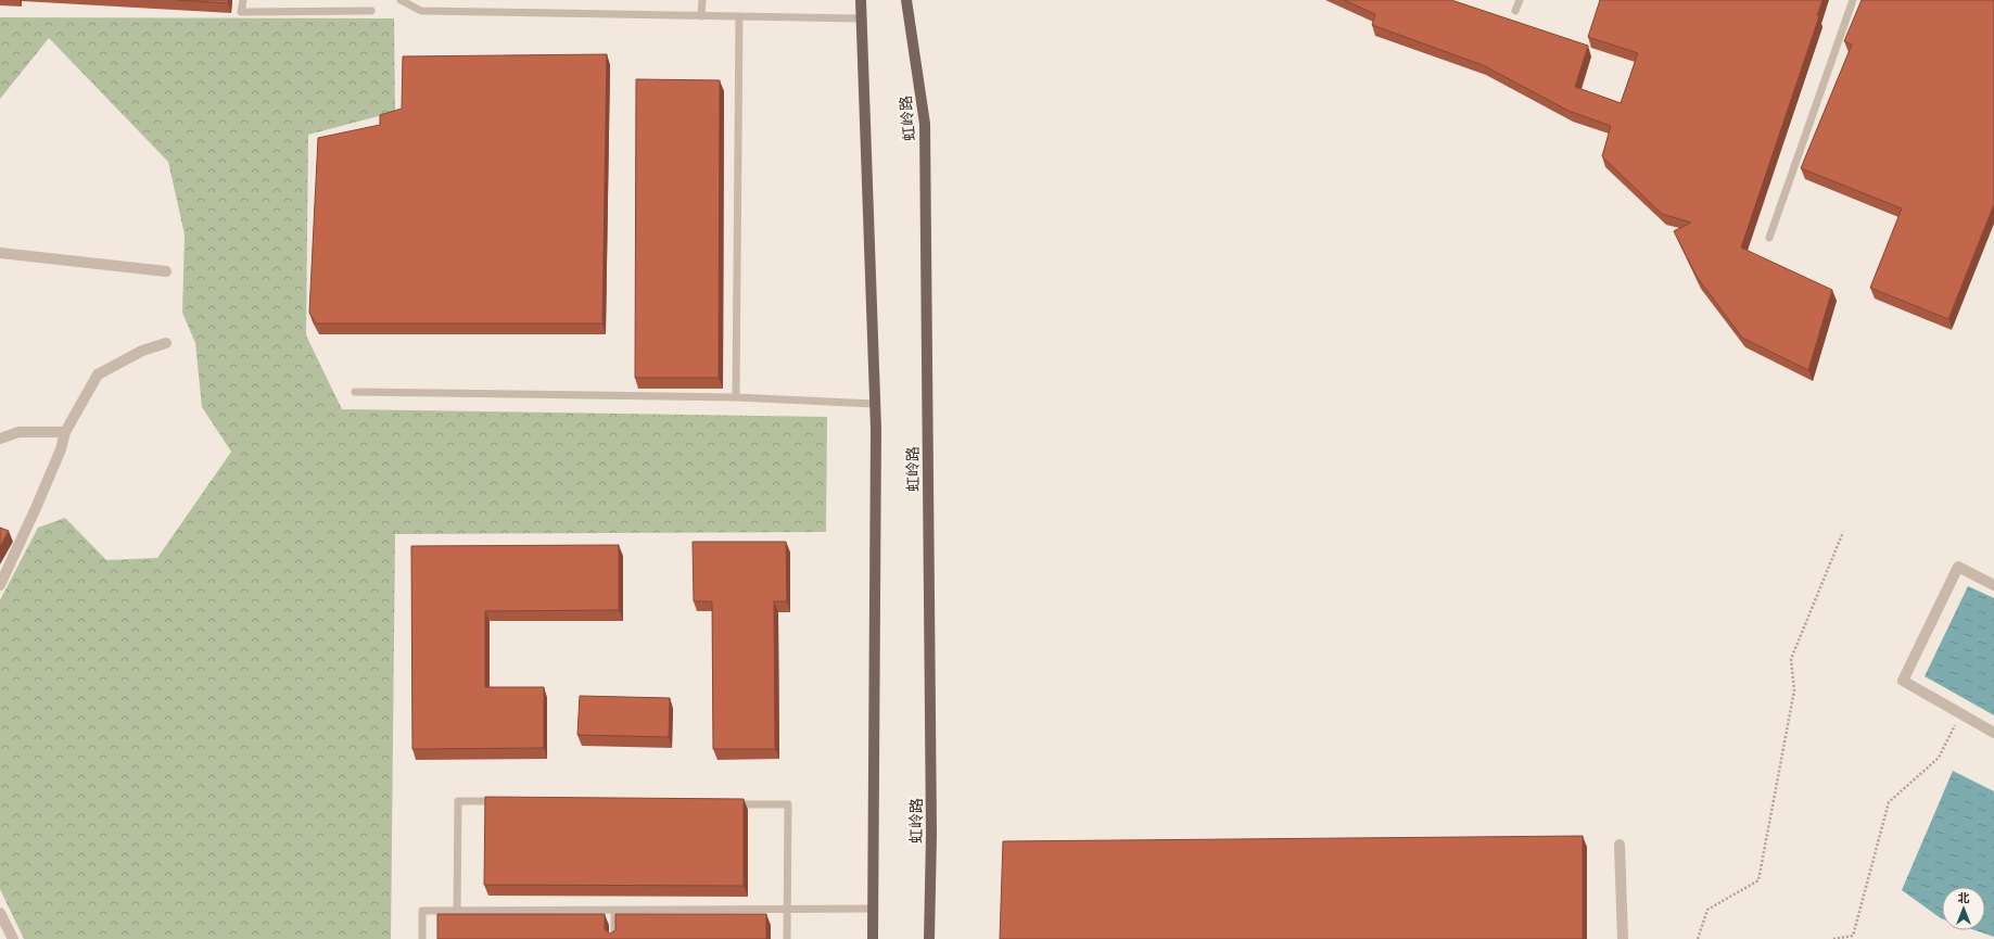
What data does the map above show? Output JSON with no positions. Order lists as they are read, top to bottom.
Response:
{
  "streets": {
    "main road": ["虹岭路"]
  },
  "north": "top"
}
